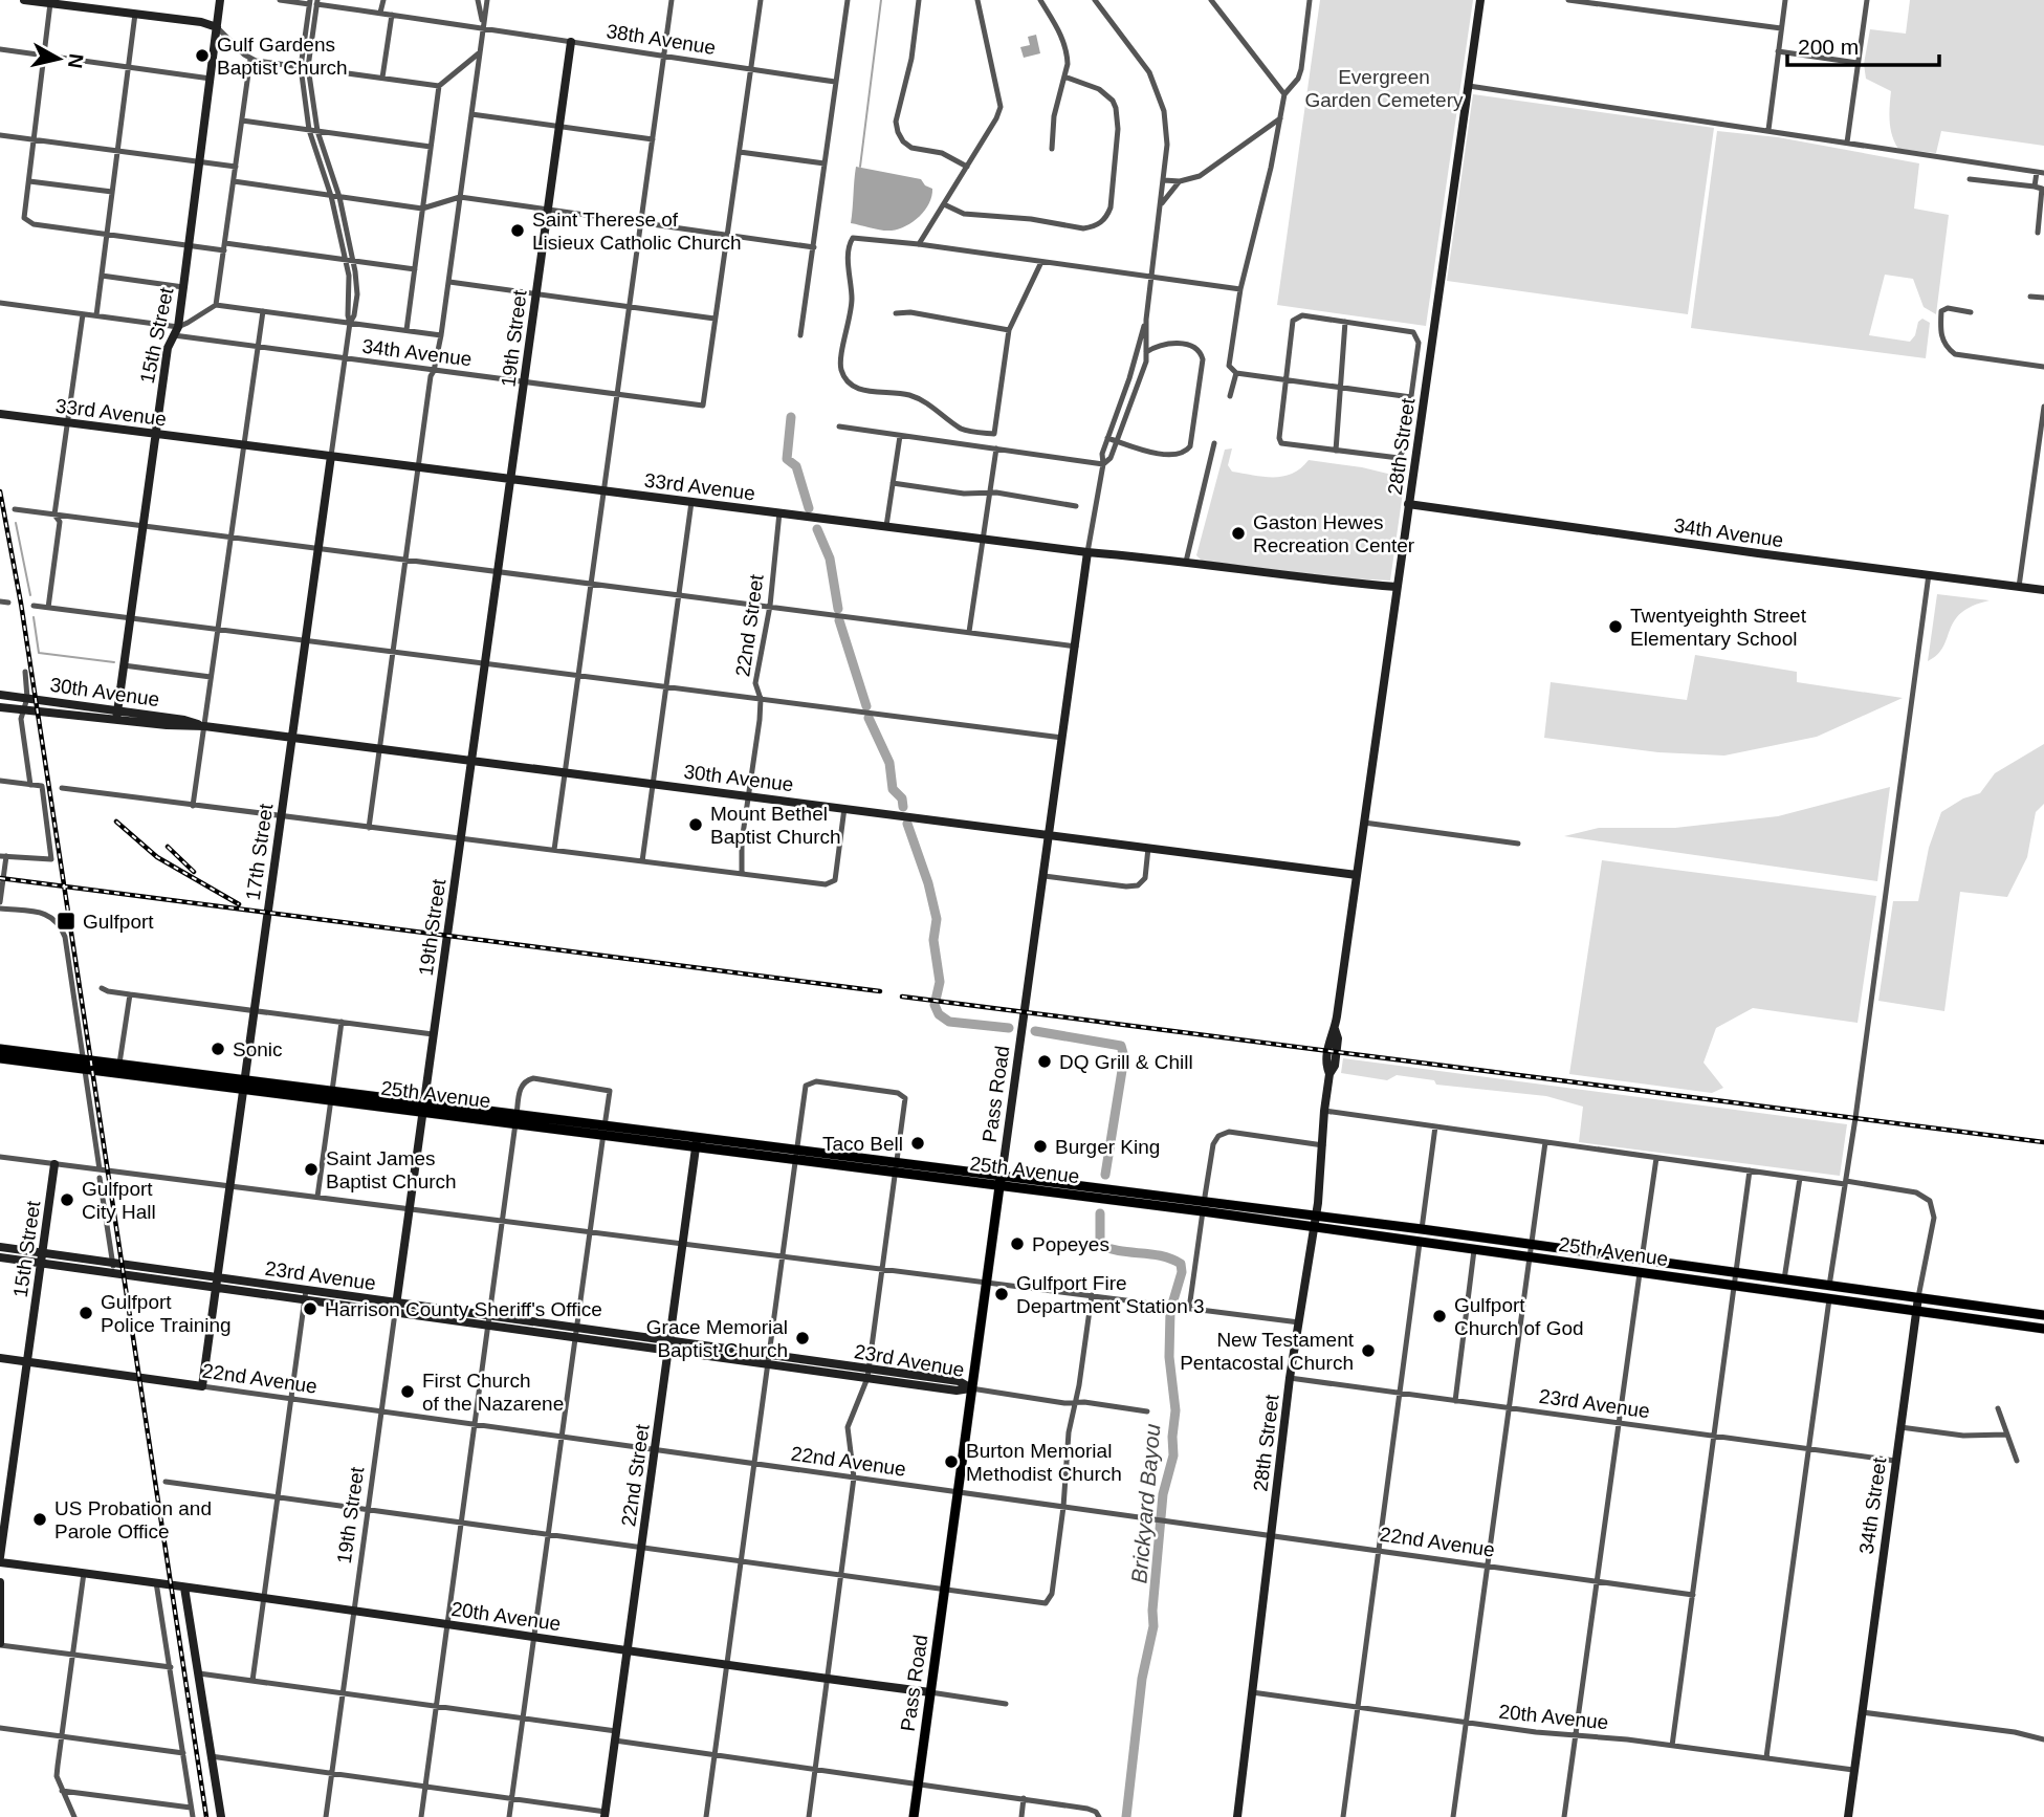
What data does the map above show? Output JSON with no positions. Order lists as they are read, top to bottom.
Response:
{
  "streets": {
    "main road": ["25th Avenue", "Pass Road"],
    "street": [
      "38th Avenue",
      "15th Street",
      "19th Street",
      "34th Avenue",
      "33rd Avenue",
      "28th Street",
      "22nd Street",
      "30th Avenue",
      "17th Street",
      "23rd Avenue",
      "22nd Avenue",
      "34th Street",
      "20th Avenue"
    ]
  },
  "crossings": [
    ["38th Avenue", "19th Street"],
    ["15th Street", "34th Avenue"],
    ["15th Street", "33rd Avenue"],
    ["15th Street", "30th Avenue"],
    ["15th Street", "23rd Avenue"],
    ["15th Street", "22nd Avenue"],
    ["15th Street", "20th Avenue"],
    ["19th Street", "34th Avenue"],
    ["19th Street", "33rd Avenue"],
    ["19th Street", "30th Avenue"],
    ["19th Street", "25th Avenue"],
    ["19th Street", "23rd Avenue"],
    ["19th Street", "22nd Avenue"],
    ["19th Street", "20th Avenue"],
    ["34th Avenue", "28th Street"],
    ["34th Avenue", "17th Street"],
    ["33rd Avenue", "28th Street"],
    ["33rd Avenue", "22nd Street"],
    ["33rd Avenue", "17th Street"],
    ["33rd Avenue", "Pass Road"],
    ["28th Street", "30th Avenue"],
    ["28th Street", "25th Avenue"],
    ["28th Street", "23rd Avenue"],
    ["28th Street", "22nd Avenue"],
    ["28th Street", "20th Avenue"],
    ["22nd Street", "30th Avenue"],
    ["22nd Street", "25th Avenue"],
    ["22nd Street", "23rd Avenue"],
    ["22nd Street", "22nd Avenue"],
    ["22nd Street", "20th Avenue"],
    ["30th Avenue", "17th Street"],
    ["30th Avenue", "Pass Road"],
    ["17th Street", "25th Avenue"],
    ["17th Street", "23rd Avenue"],
    ["17th Street", "22nd Avenue"],
    ["25th Avenue", "Pass Road"],
    ["25th Avenue", "34th Street"],
    ["Pass Road", "23rd Avenue"],
    ["Pass Road", "22nd Avenue"],
    ["Pass Road", "20th Avenue"],
    ["23rd Avenue", "34th Street"],
    ["34th Street", "20th Avenue"]
  ],
  "water": ["Brickyard Bayou"],
  "parks": ["Evergreen Garden Cemetery"],
  "places": {
    "other": [
      "Gulf Gardens Baptist Church",
      "Saint Therese of Lisieux Catholic Church",
      "Gaston Hewes Recreation Center",
      "Twentyeighth Street Elementary School",
      "Mount Bethel Baptist Church",
      "Sonic",
      "DQ Grill & Chill",
      "Taco Bell",
      "Burger King",
      "Saint James Baptist Church",
      "Gulfport City Hall",
      "Popeyes",
      "Gulfport Fire Department Station 3",
      "Harrison County Sheriff's Office",
      "Gulfport Police Training",
      "Gulfport Church of God",
      "Grace Memorial Baptist Church",
      "New Testament Pentacostal Church",
      "First Church of the Nazarene",
      "Burton Memorial Methodist Church",
      "US Probation and Parole Office"
    ],
    "transit": ["Gulfport"]
  },
  "scale_bar": "200 m",
  "north": "right"
}
